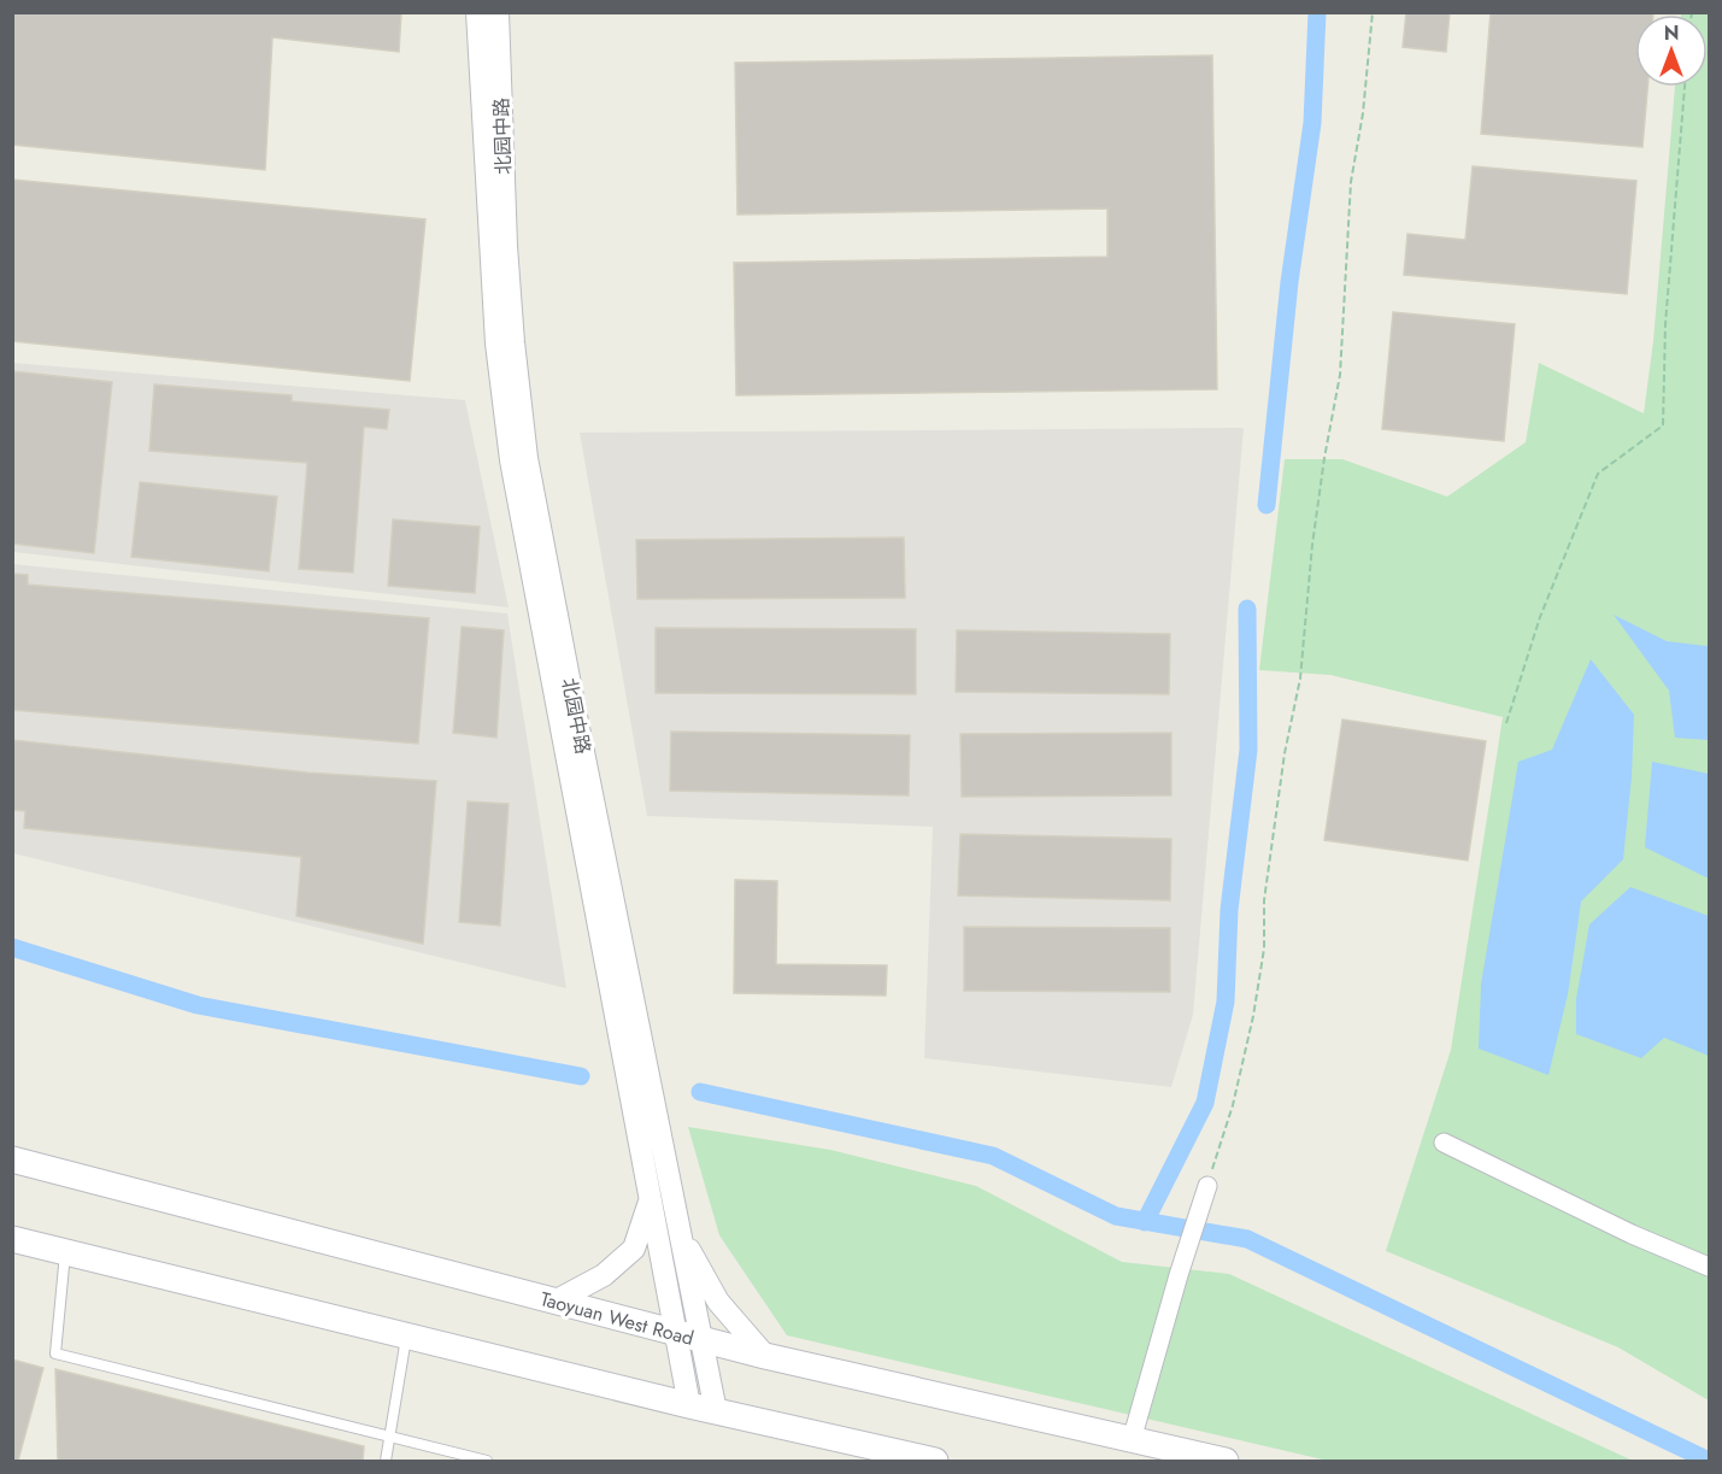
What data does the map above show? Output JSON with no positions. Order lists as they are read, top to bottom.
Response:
{
  "streets": {
    "main road": ["Taoyuan West Road"],
    "street": ["北园中路"]
  },
  "crossings": [
    ["北园中路", "Taoyuan West Road"]
  ],
  "north": "top"
}
